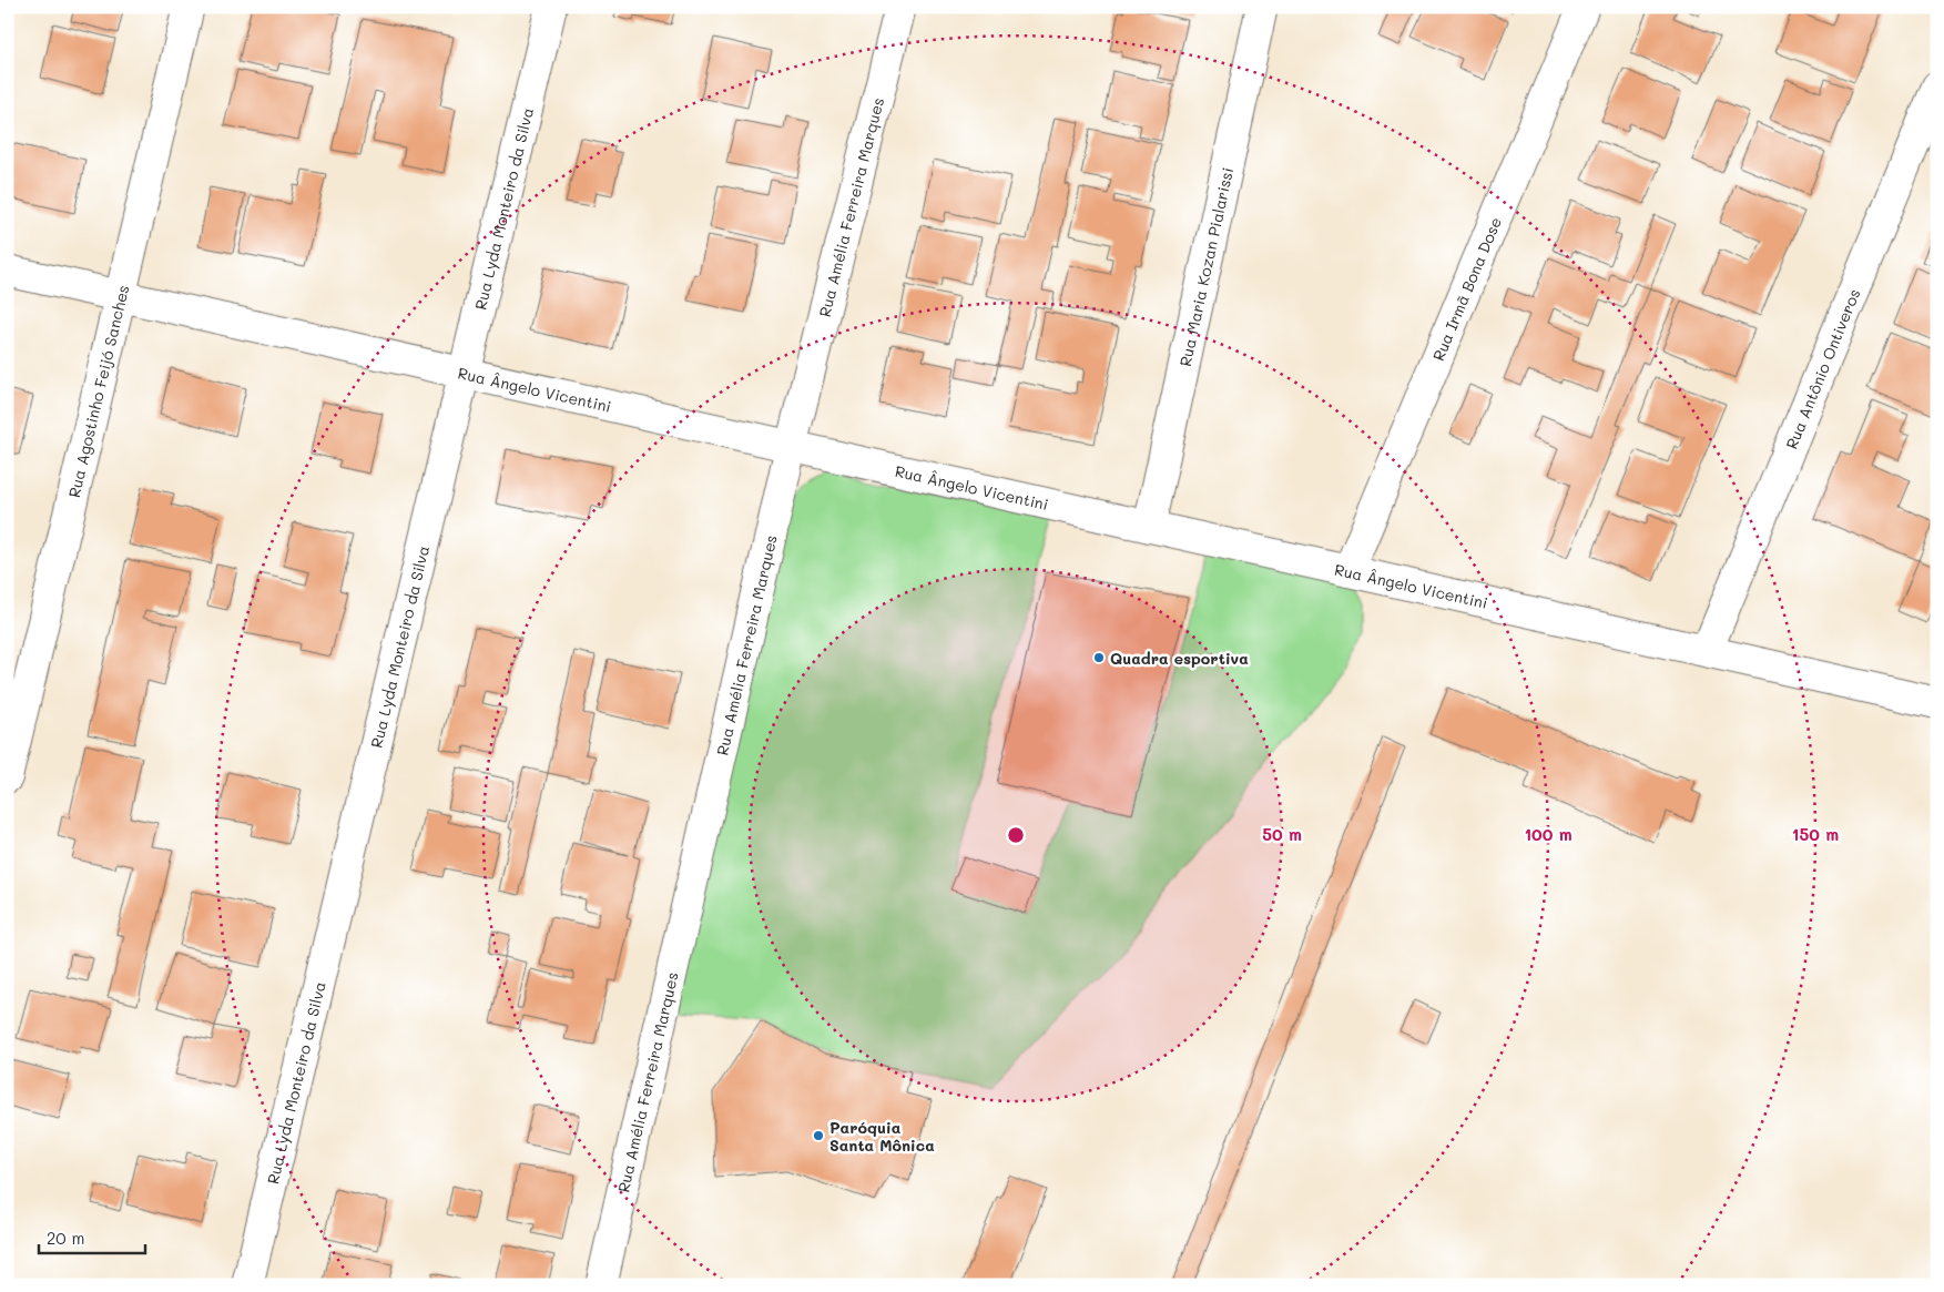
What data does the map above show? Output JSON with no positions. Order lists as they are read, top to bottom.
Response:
{
  "streets": {
    "street": [
      "Rua Amélia Ferreira Marques",
      "Rua Lyda Monteiro da Silva",
      "Rua Maria Kozan Pialarissi",
      "Rua Irmã Bona Dose",
      "Rua Antônio Ontiveros",
      "Rua Ângelo Vicentini",
      "Rua Agostinho Feijó Sanches"
    ]
  },
  "crossings": [
    ["Rua Amélia Ferreira Marques", "Rua Ângelo Vicentini"],
    ["Rua Lyda Monteiro da Silva", "Rua Ângelo Vicentini"],
    ["Rua Maria Kozan Pialarissi", "Rua Ângelo Vicentini"],
    ["Rua Irmã Bona Dose", "Rua Ângelo Vicentini"],
    ["Rua Antônio Ontiveros", "Rua Ângelo Vicentini"],
    ["Rua Ângelo Vicentini", "Rua Agostinho Feijó Sanches"]
  ],
  "places": ["Quadra esportiva", "Paróquia Santa Mônica"],
  "scale_bar": "20 m",
  "rings": ["50 m", "100 m", "150 m"]
}
